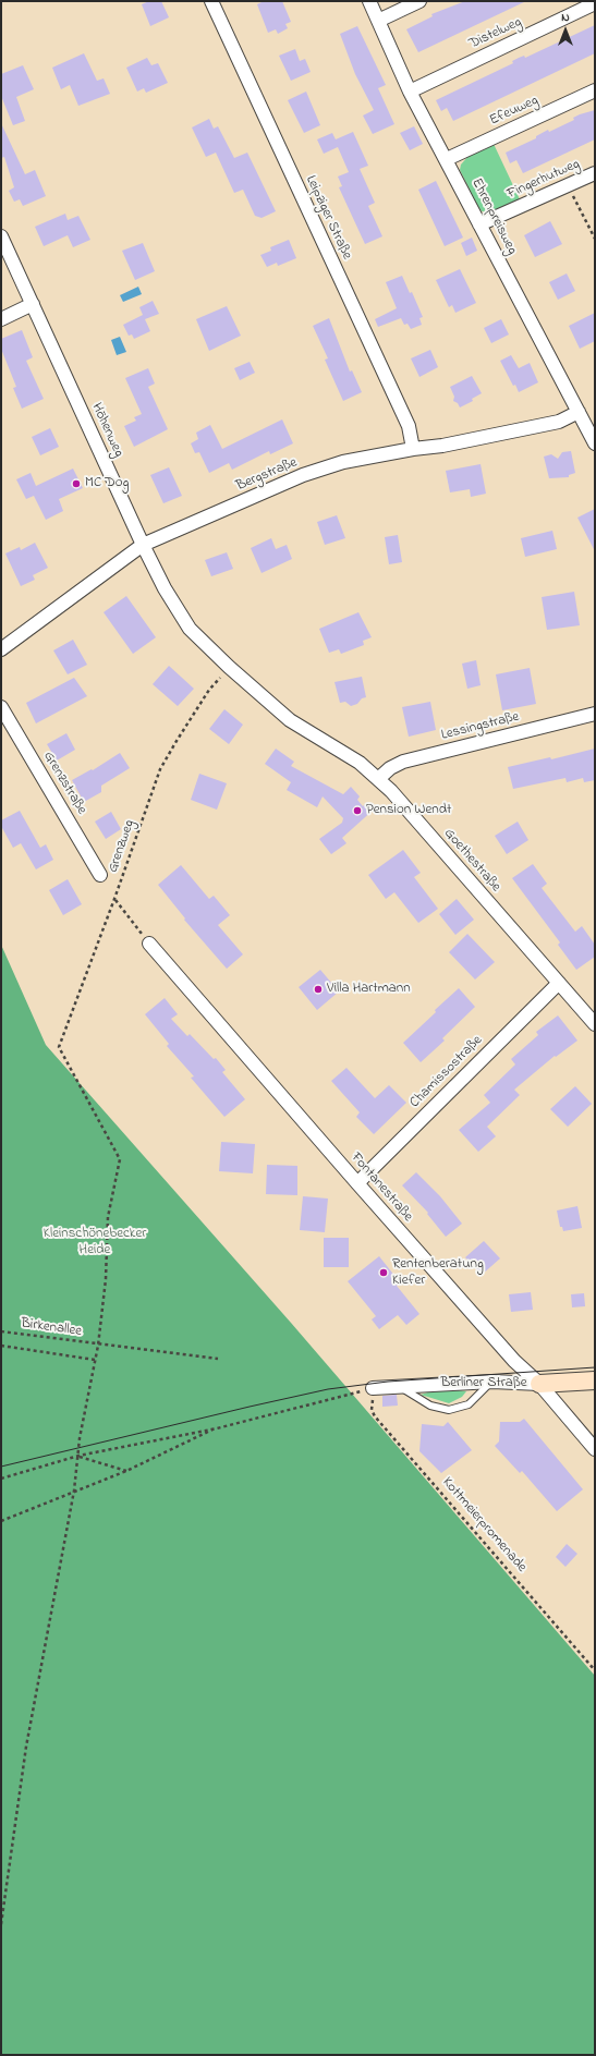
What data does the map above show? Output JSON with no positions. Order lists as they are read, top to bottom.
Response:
{
  "streets": {
    "street": [
      "Distelweg",
      "Efeuweg",
      "Fingerhutweg",
      "Ehrenpreisweg",
      "Leipziger Straße",
      "Höhenweg",
      "Bergstraße",
      "Lessingstraße",
      "Grenzstraße",
      "Goethestraße",
      "Chamissostraße",
      "Fontanestraße",
      "Berliner Straße"
    ],
    "path": ["Grenzweg", "Birkenallee", "Kottmeierpromenade"]
  },
  "crossings": [
    ["Distelweg", "Ehrenpreisweg"],
    ["Efeuweg", "Ehrenpreisweg"],
    ["Fingerhutweg", "Ehrenpreisweg"],
    ["Ehrenpreisweg", "Bergstraße"],
    ["Leipziger Straße", "Bergstraße"],
    ["Höhenweg", "Bergstraße"],
    ["Höhenweg", "Grenzweg"],
    ["Höhenweg", "Goethestraße"],
    ["Lessingstraße", "Goethestraße"],
    ["Grenzweg", "Goethestraße"],
    ["Grenzweg", "Birkenallee"],
    ["Goethestraße", "Chamissostraße"],
    ["Chamissostraße", "Fontanestraße"],
    ["Fontanestraße", "Berliner Straße"],
    ["Berliner Straße", "Kottmeierpromenade"]
  ],
  "parks": ["Kleinschönebecker Heide"],
  "places": [
    "MC Dog",
    "Pension Wendt",
    "Villa Hartmann",
    "Rentenberatung Kiefer"
  ],
  "north": "top"
}
